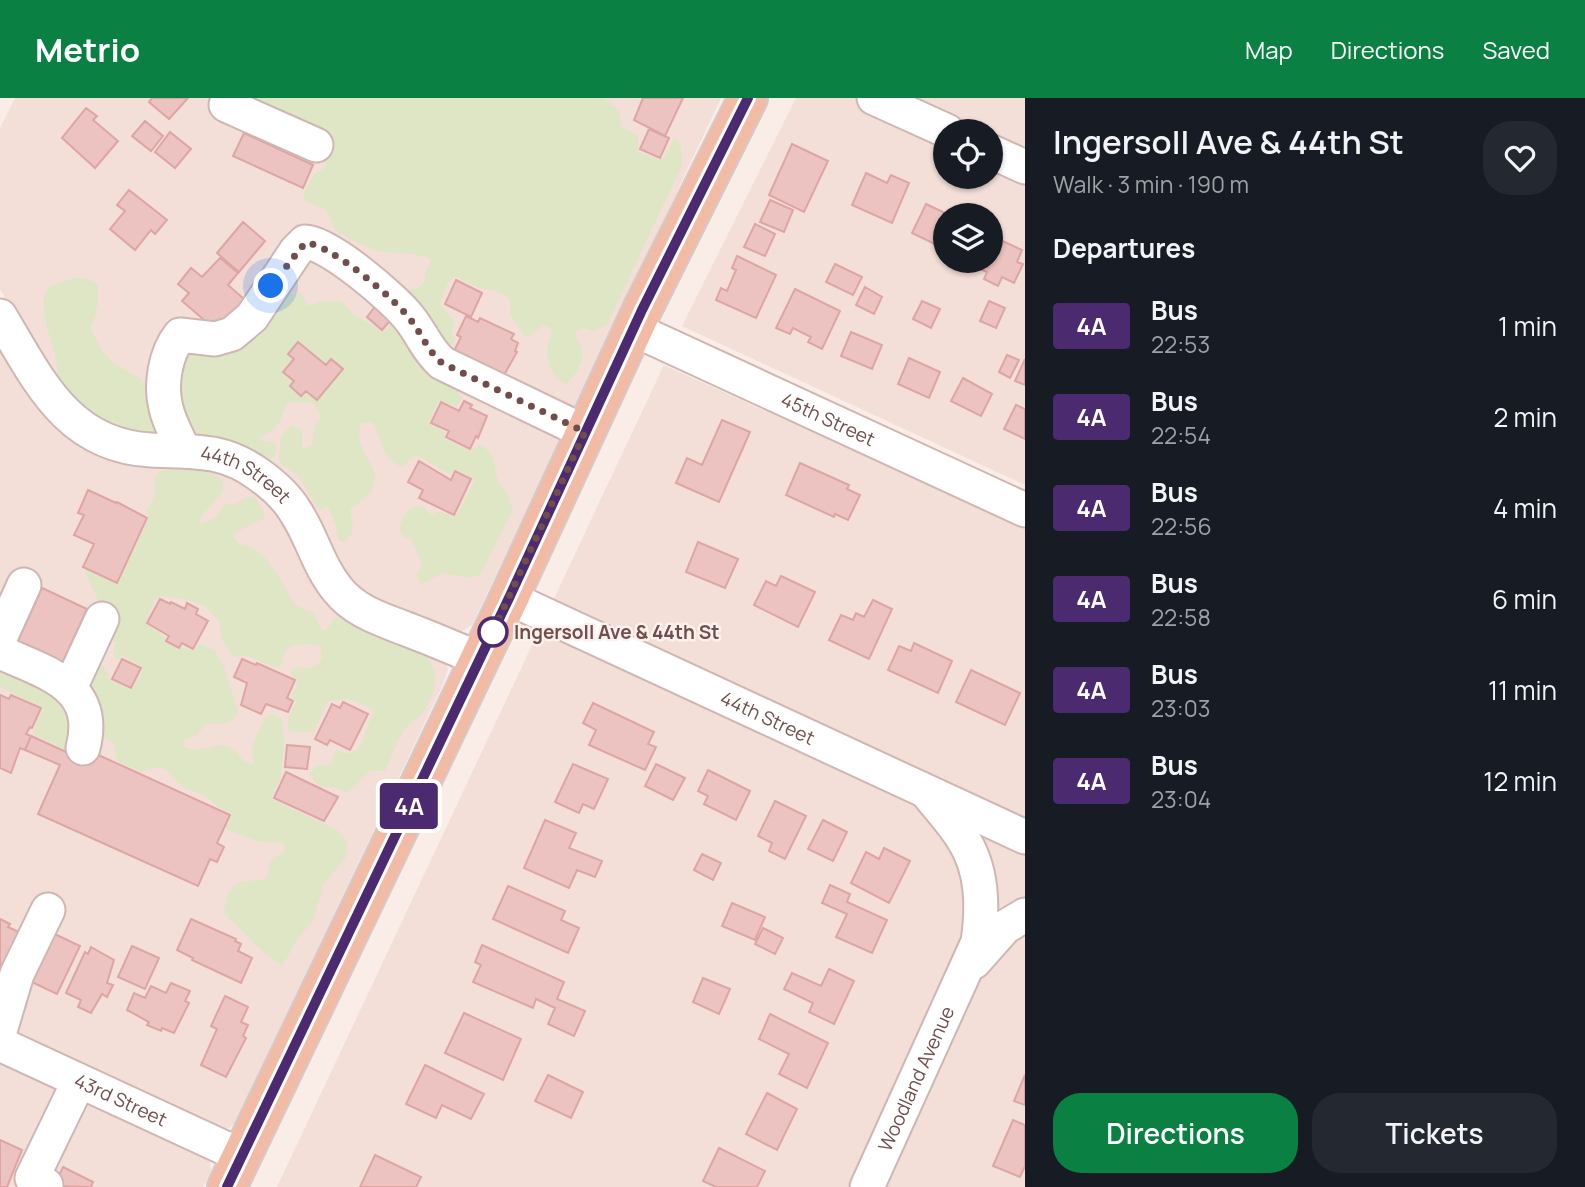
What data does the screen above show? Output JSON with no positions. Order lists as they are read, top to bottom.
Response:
{
  "streets": {
    "street": [
      "45th Street",
      "44th Street",
      "Woodland Avenue",
      "43rd Street"
    ]
  },
  "crossings": [
    ["44th Street", "Woodland Avenue"]
  ],
  "places": ["Ingersoll Ave & 44th St"],
  "lines": ["bus line 4A"],
  "page": {
    "header": "Metrio",
    "nav": ["Map", "Directions", "Saved"],
    "on_map": "4A",
    "heading": [
      ["Ingersoll Ave & 44th St", "Walk · 3 min · 190 m"],
      "Departures"
    ],
    "list": [
      {
        "mark": "4A",
        "name": "Bus",
        "note": "22:53",
        "value": "1 min"
      },
      {
        "mark": "4A",
        "name": "Bus",
        "note": "22:54",
        "value": "2 min"
      },
      {
        "mark": "4A",
        "name": "Bus",
        "note": "22:56",
        "value": "4 min"
      },
      {
        "mark": "4A",
        "name": "Bus",
        "note": "22:58",
        "value": "6 min"
      },
      {
        "mark": "4A",
        "name": "Bus",
        "note": "23:03",
        "value": "11 min"
      },
      {
        "mark": "4A",
        "name": "Bus",
        "note": "23:04",
        "value": "12 min"
      }
    ],
    "buttons": ["Directions", "Tickets"]
  }
}
